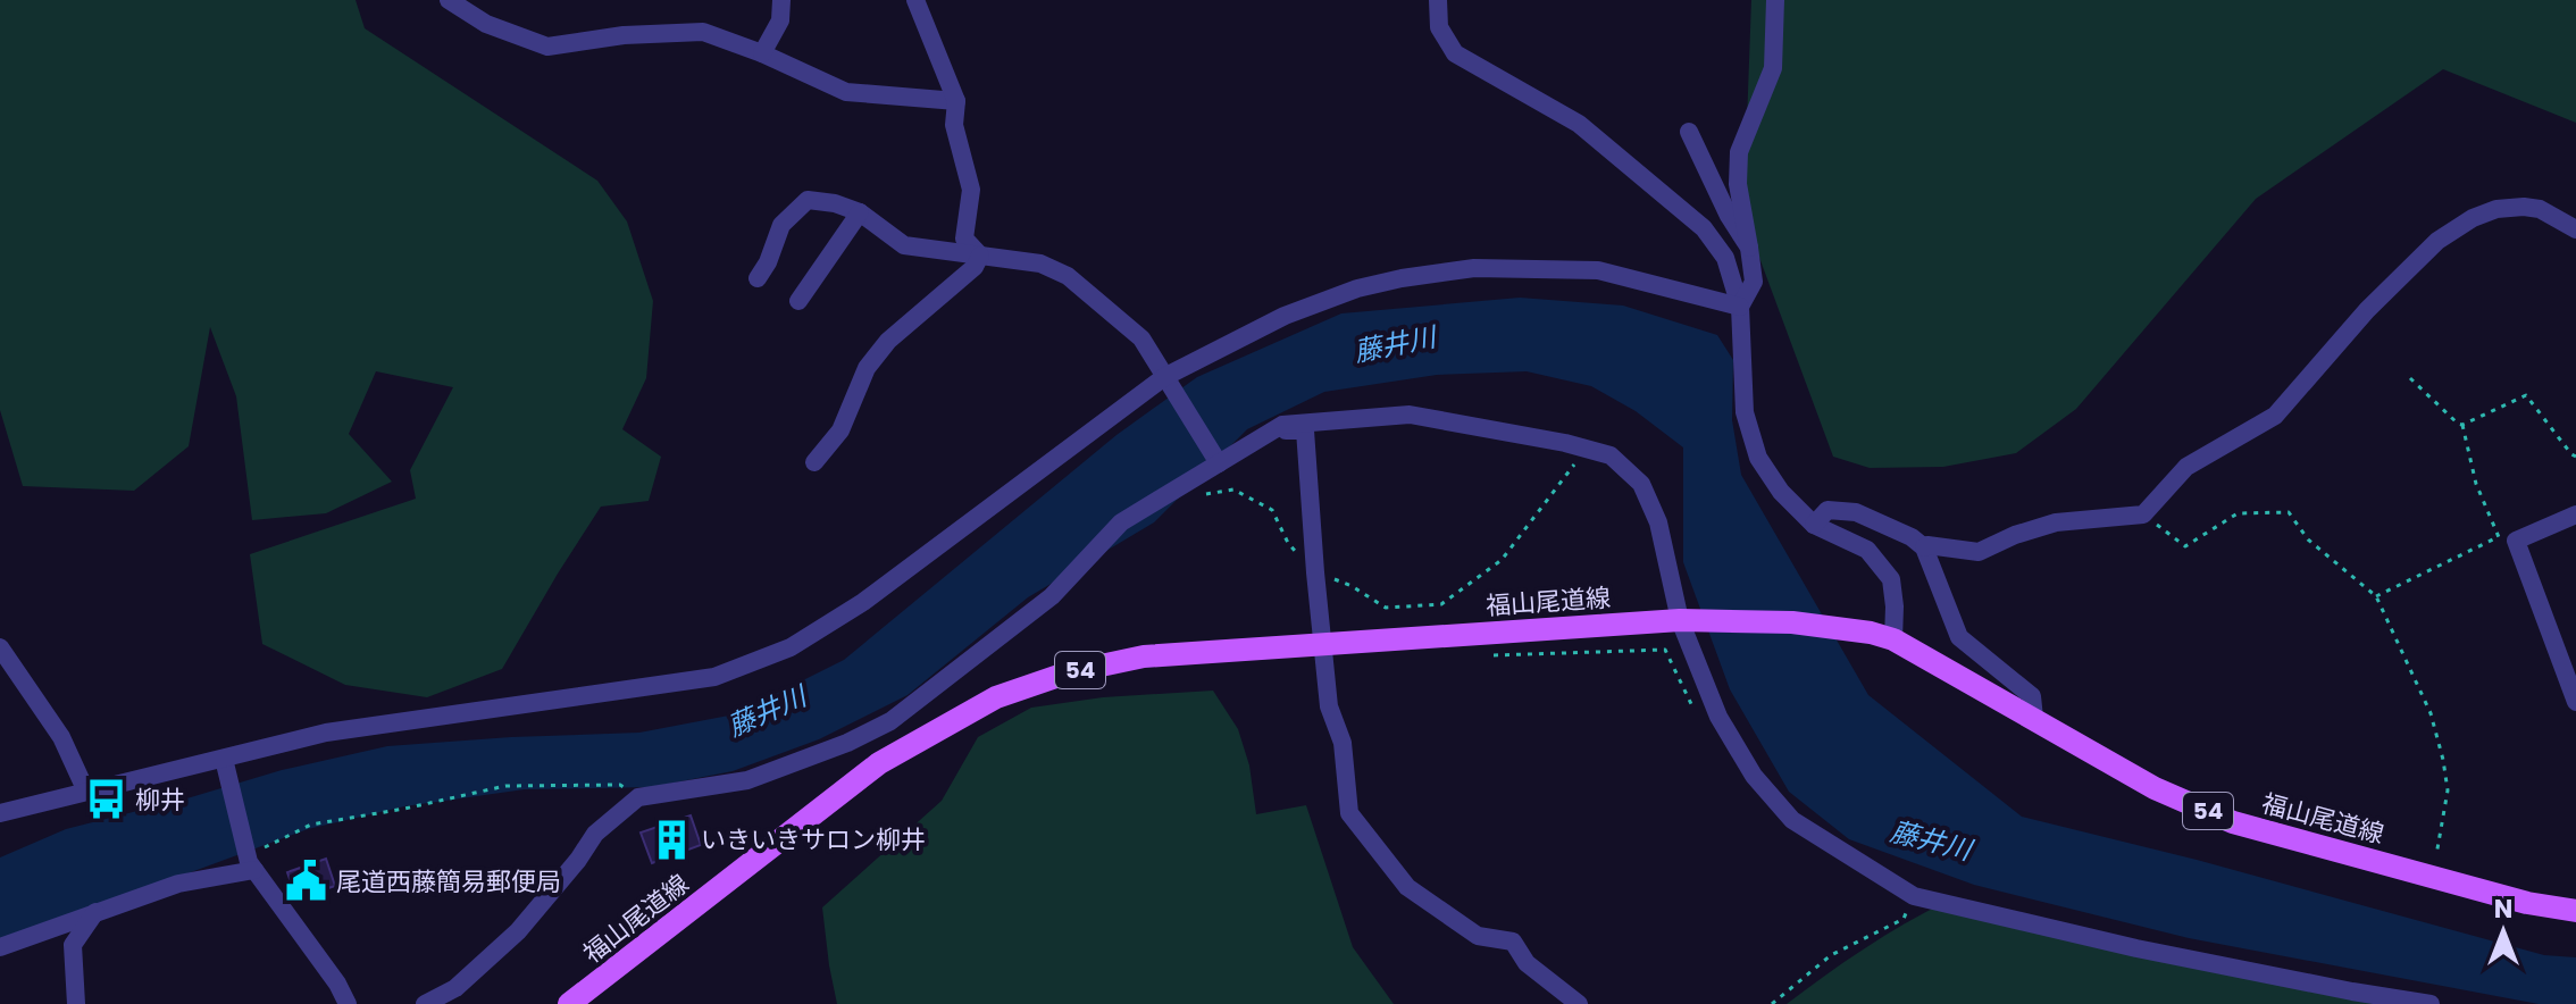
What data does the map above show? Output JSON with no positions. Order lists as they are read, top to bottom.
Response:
{
  "streets": {
    "main road": ["福山尾道線", "54"]
  },
  "water": ["藤井川"],
  "places": {
    "bus stop": ["柳井"],
    "building": ["いきいきサロン柳井"],
    "public building": ["尾道西藤簡易郵便局"]
  },
  "north": "top"
}
